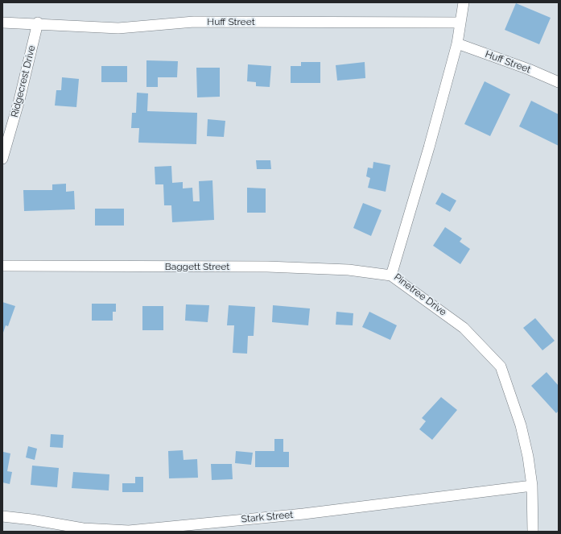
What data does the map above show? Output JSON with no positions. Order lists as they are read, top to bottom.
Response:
{
  "streets": {
    "street": [
      "Huff Street",
      "Ridgecrest Drive",
      "Baggett Street",
      "Pinetree Drive",
      "Stark Street"
    ]
  },
  "crossings": [
    ["Huff Street", "Ridgecrest Drive"],
    ["Huff Street", "Pinetree Drive"],
    ["Baggett Street", "Pinetree Drive"],
    ["Pinetree Drive", "Stark Street"]
  ]
}
